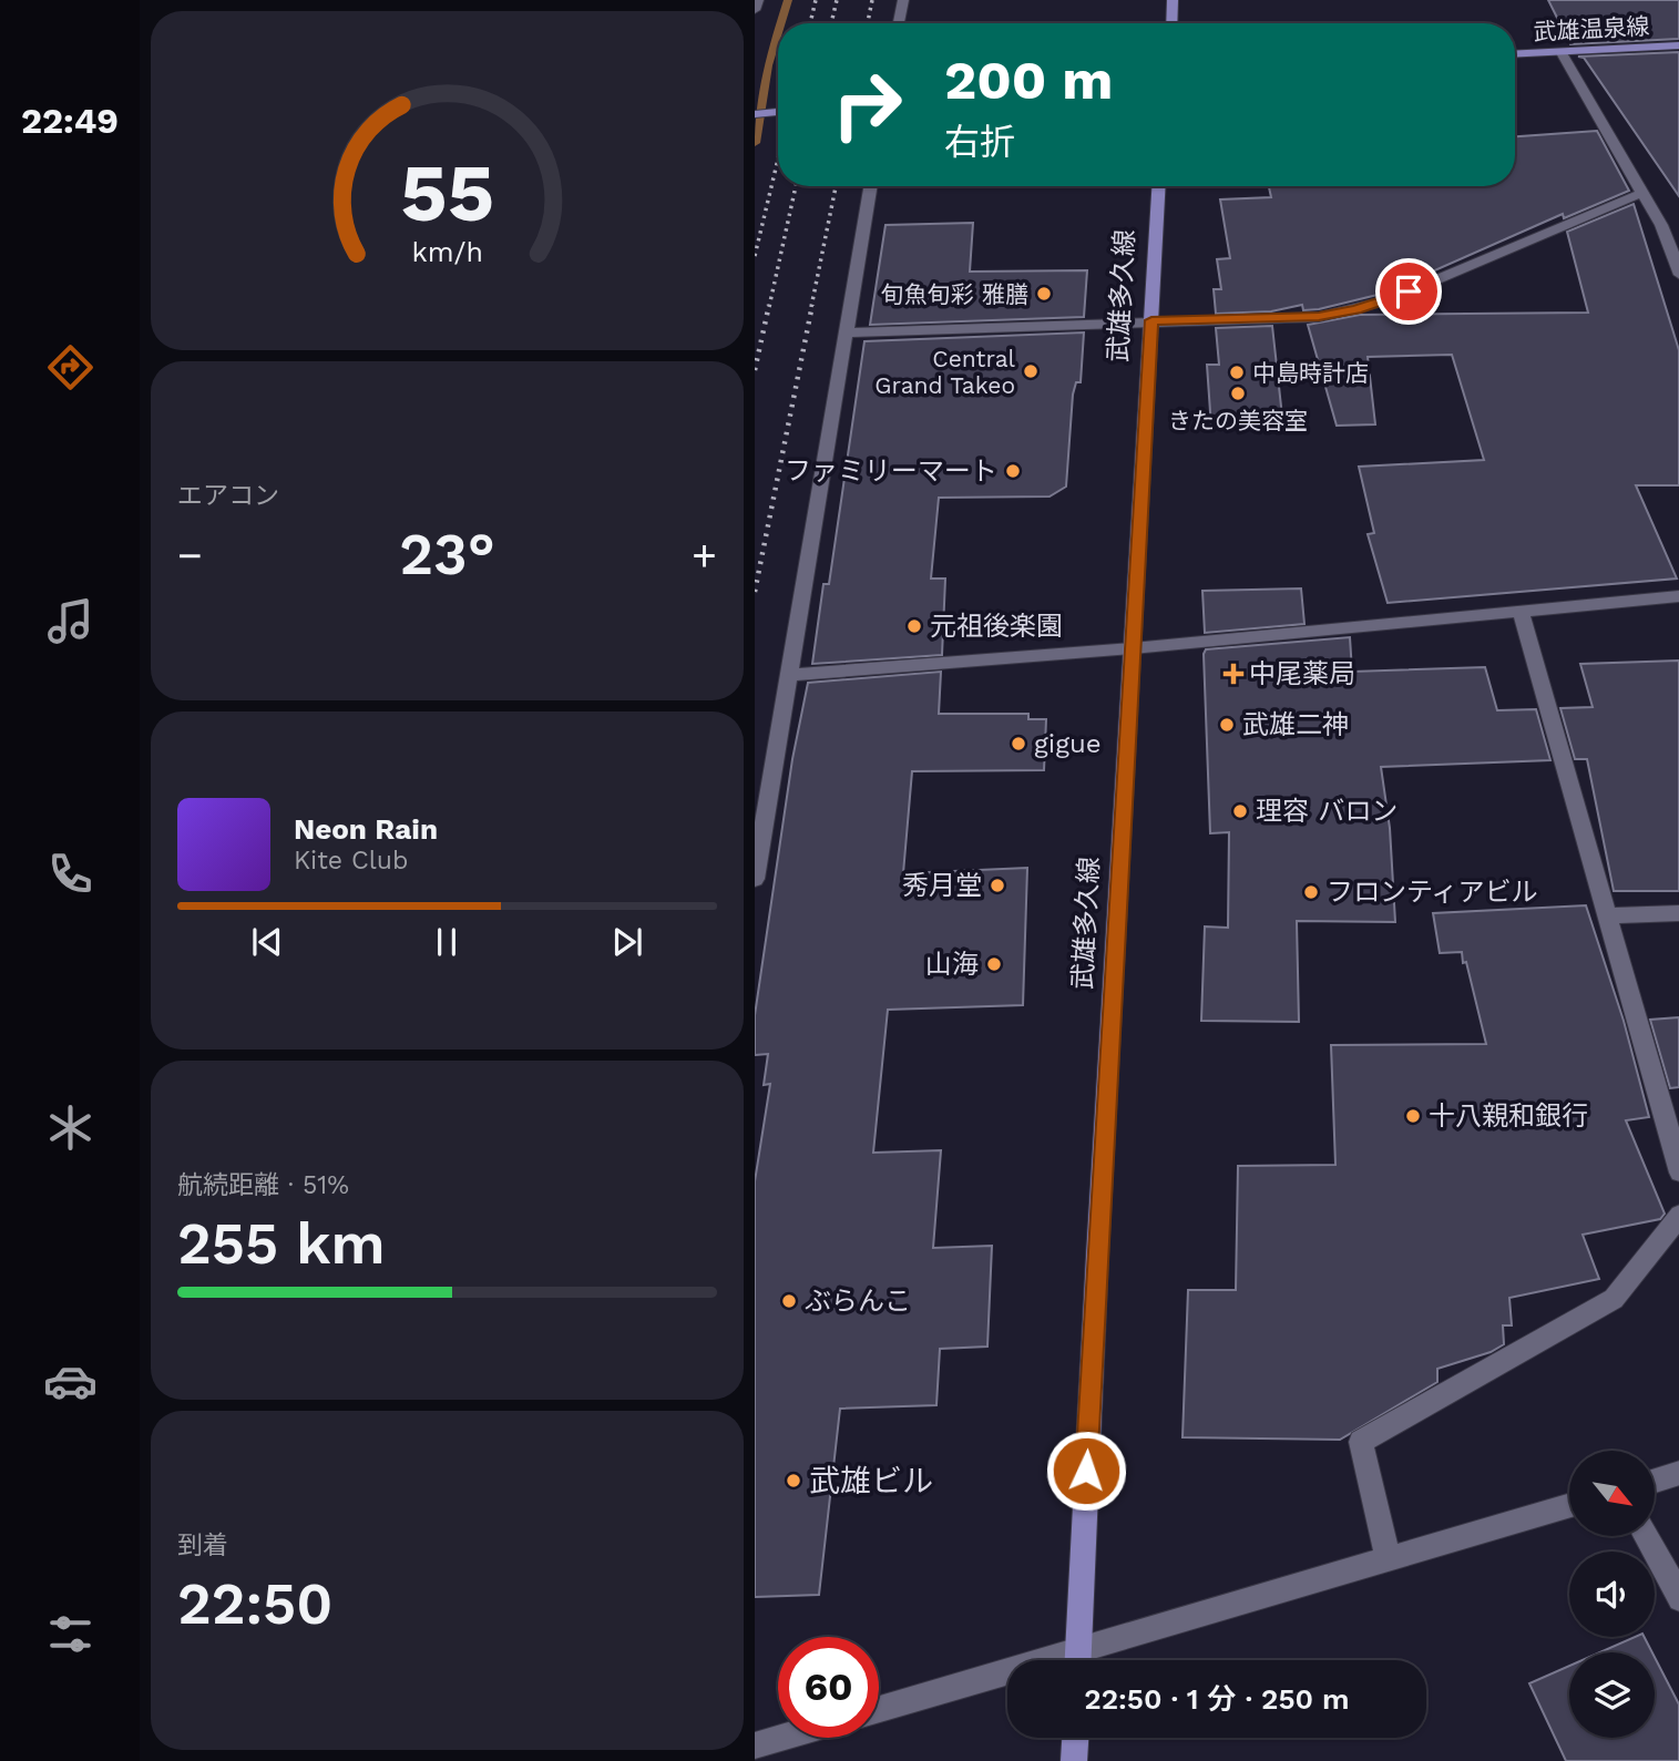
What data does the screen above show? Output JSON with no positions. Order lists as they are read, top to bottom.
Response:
{
  "streets": {
    "main road": ["武雄温泉線", "武雄多久線"]
  },
  "places": {
    "other": [
      "旬魚旬彩 雅膳",
      "Central Grand Takeo",
      "中島時計店",
      "きたの美容室",
      "ファミリーマート",
      "元祖後楽園",
      "武雄二神",
      "gigue",
      "理容 バロン",
      "秀月堂",
      "フロンティアビル",
      "山海",
      "十八親和銀行",
      "ぶらんこ",
      "武雄ビル"
    ],
    "health": ["中尾薬局"]
  },
  "north": "bottom right",
  "page": {
    "tabs": "22:49",
    "turn": ["200 m", "右折"],
    "tile": [
      "エアコン",
      ["航続距離 · 51%", "255 km"],
      ["到着", "22:50"]
    ],
    "heat": ["−", "23°", "+"],
    "song": ["Neon Rain", "Kite Club"],
    "limit": "60",
    "trip": "22:50 · 1 分 · 250 m",
    "gauge": ["55", "km/h"]
  }
}
